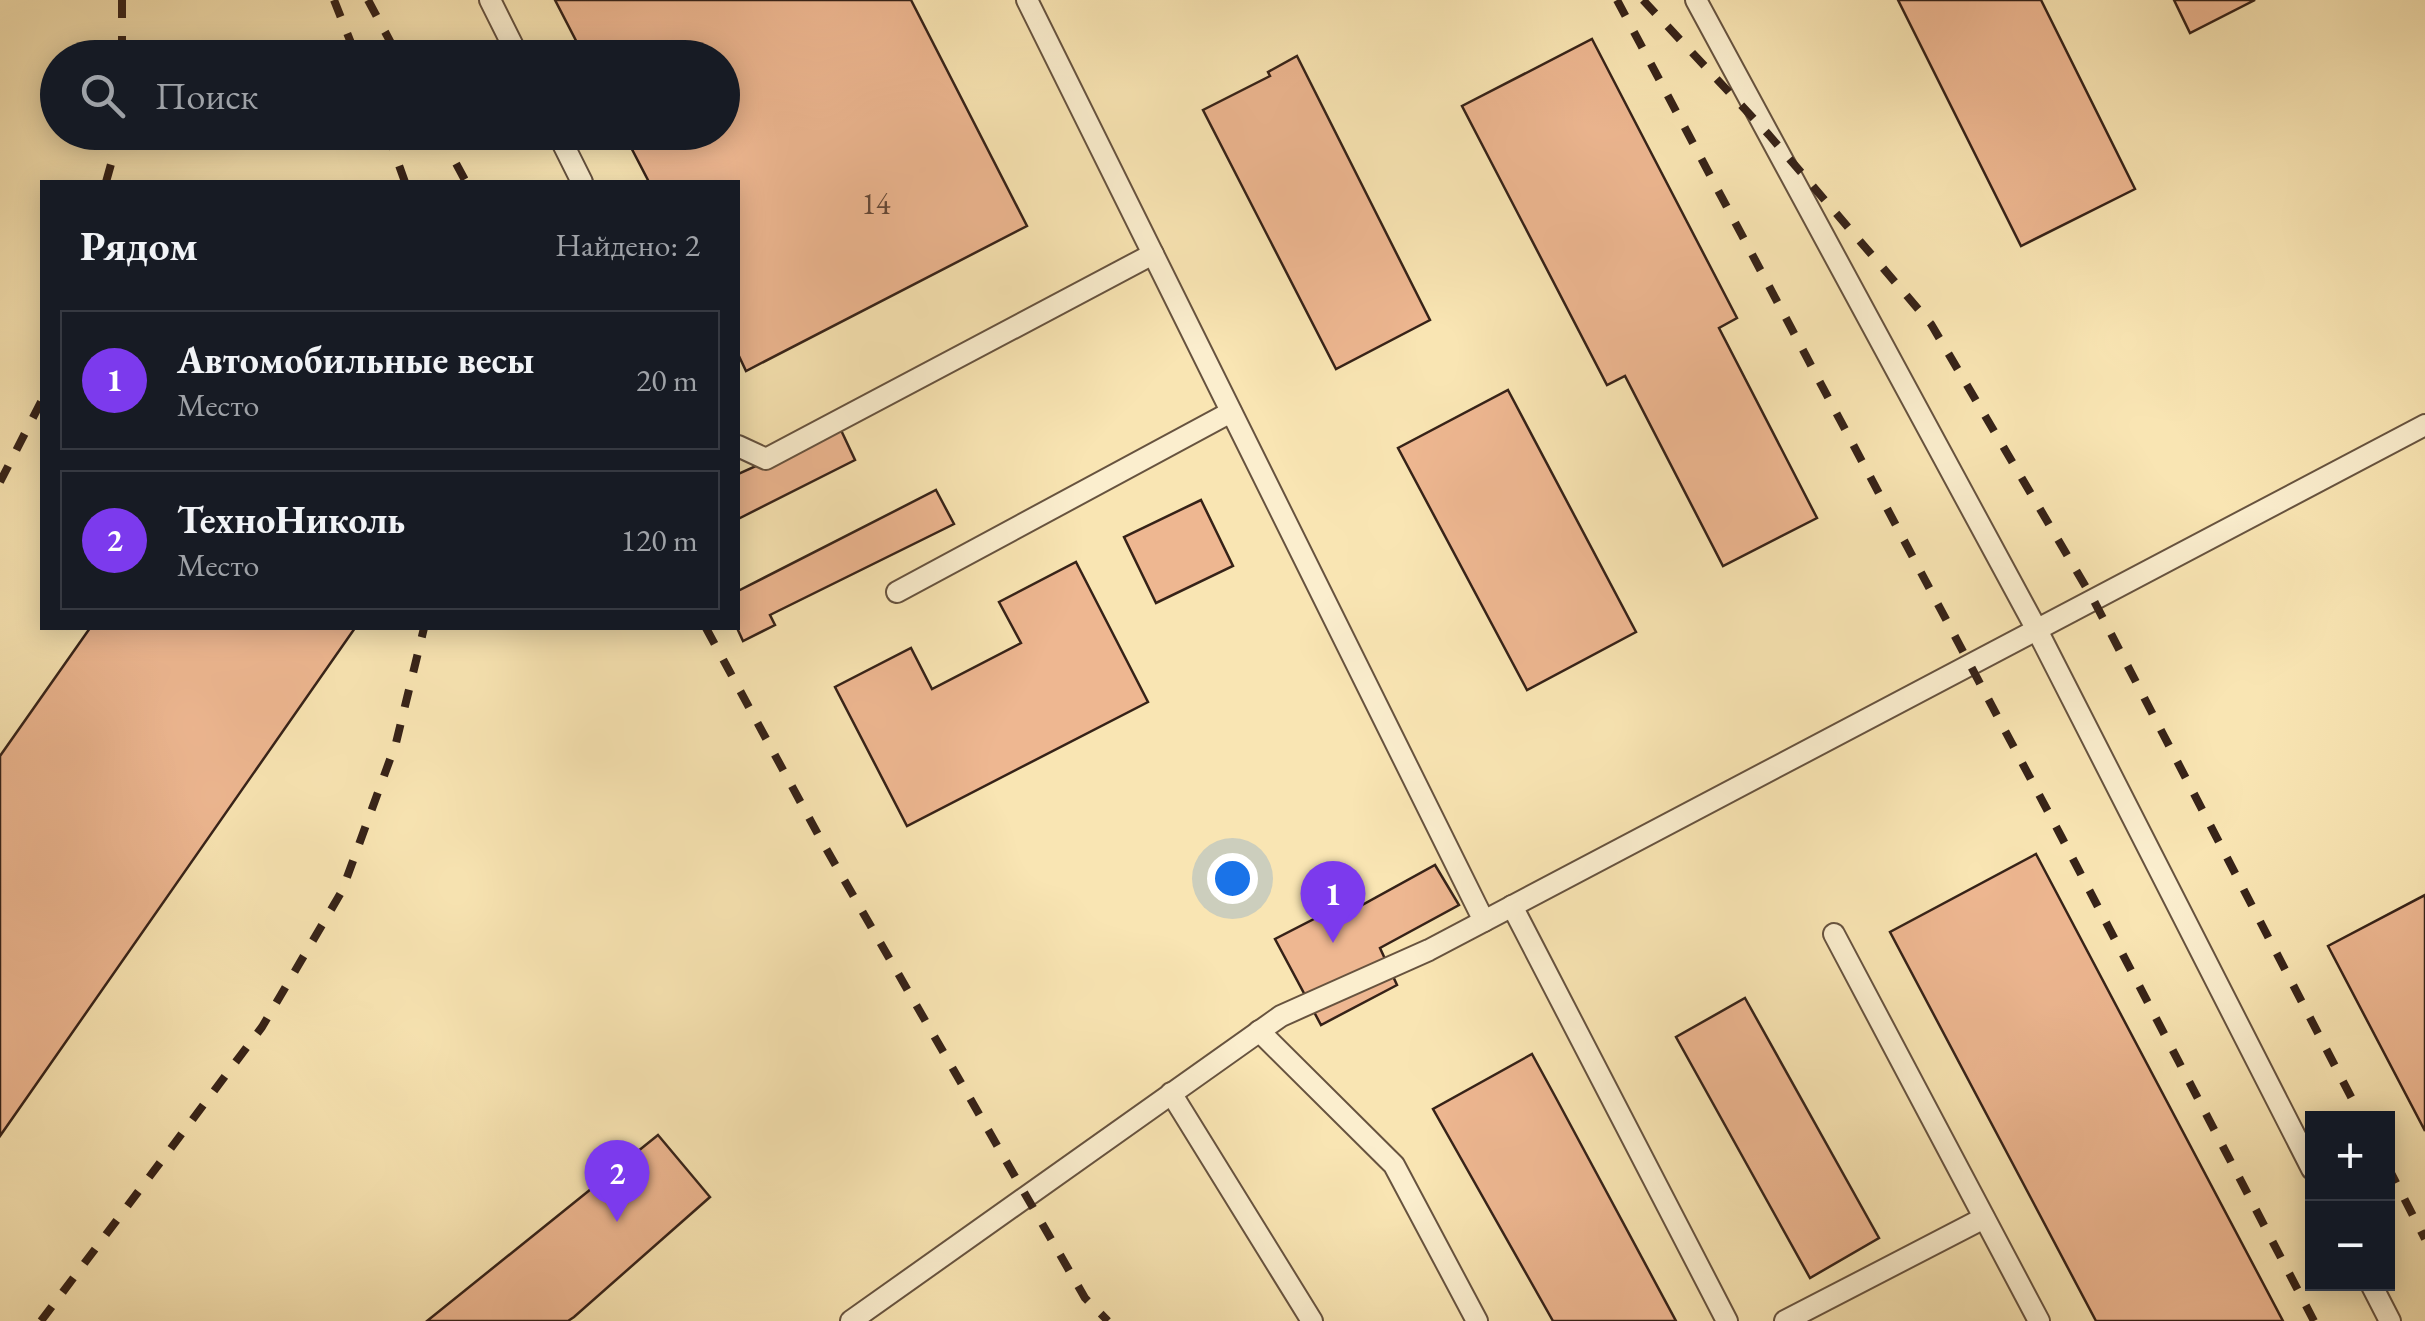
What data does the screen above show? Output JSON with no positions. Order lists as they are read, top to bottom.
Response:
{
  "house_numbers": ["14"],
  "page": {
    "search": "Поиск",
    "heading": ["Рядом", "Найдено: 2"],
    "list": [
      {
        "mark": "1",
        "name": "Автомобильные весы",
        "note": "Место",
        "value": "20 m"
      },
      {
        "mark": "2",
        "name": "ТехноНиколь",
        "note": "Место",
        "value": "120 m"
      }
    ],
    "pins": ["1", "2"],
    "map_buttons": ["+", "−"]
  }
}
